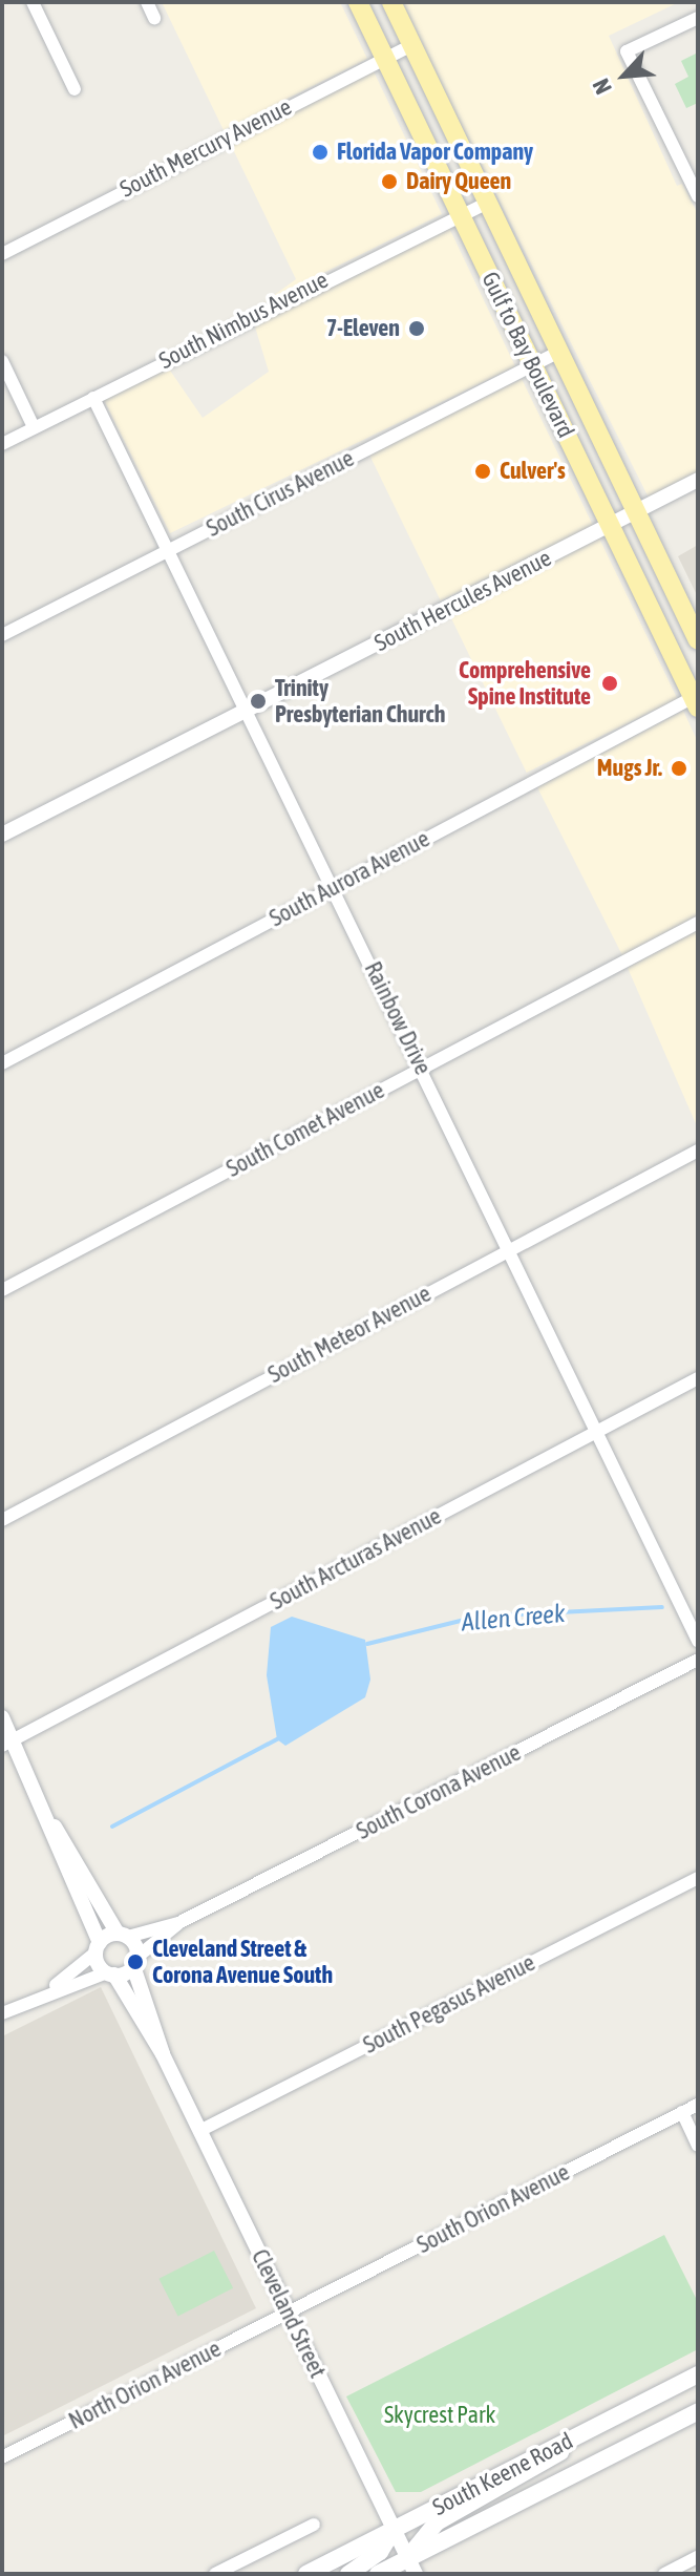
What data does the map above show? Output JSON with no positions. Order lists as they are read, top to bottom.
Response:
{
  "streets": {
    "main road": ["Gulf to Bay Boulevard", "South Keene Road"],
    "street": [
      "South Mercury Avenue",
      "South Nimbus Avenue",
      "South Cirus Avenue",
      "South Hercules Avenue",
      "South Aurora Avenue",
      "Rainbow Drive",
      "South Comet Avenue",
      "South Meteor Avenue",
      "South Arcturas Avenue",
      "South Corona Avenue",
      "South Pegasus Avenue",
      "South Orion Avenue",
      "Cleveland Street",
      "North Orion Avenue"
    ]
  },
  "crossings": [
    ["South Mercury Avenue", "Gulf to Bay Boulevard"],
    ["South Nimbus Avenue", "Gulf to Bay Boulevard"],
    ["South Nimbus Avenue", "Rainbow Drive"],
    ["Gulf to Bay Boulevard", "South Cirus Avenue"],
    ["Gulf to Bay Boulevard", "South Hercules Avenue"],
    ["Gulf to Bay Boulevard", "South Aurora Avenue"],
    ["South Cirus Avenue", "Rainbow Drive"],
    ["South Hercules Avenue", "Rainbow Drive"],
    ["South Aurora Avenue", "Rainbow Drive"],
    ["Rainbow Drive", "South Comet Avenue"],
    ["Rainbow Drive", "South Meteor Avenue"],
    ["Rainbow Drive", "South Arcturas Avenue"],
    ["South Corona Avenue", "Cleveland Street"],
    ["South Pegasus Avenue", "Cleveland Street"],
    ["South Orion Avenue", "Cleveland Street"],
    ["South Orion Avenue", "North Orion Avenue"],
    ["Cleveland Street", "North Orion Avenue"],
    ["Cleveland Street", "South Keene Road"]
  ],
  "water": ["Allen Creek"],
  "parks": ["Skycrest Park"],
  "places": [
    "Florida Vapor Company",
    "Dairy Queen",
    "7-Eleven",
    "Culver's",
    "Comprehensive Spine Institute",
    "Trinity Presbyterian Church",
    "Mugs Jr.",
    "Cleveland Street & Corona Avenue South"
  ],
  "north": "bottom left"
}
